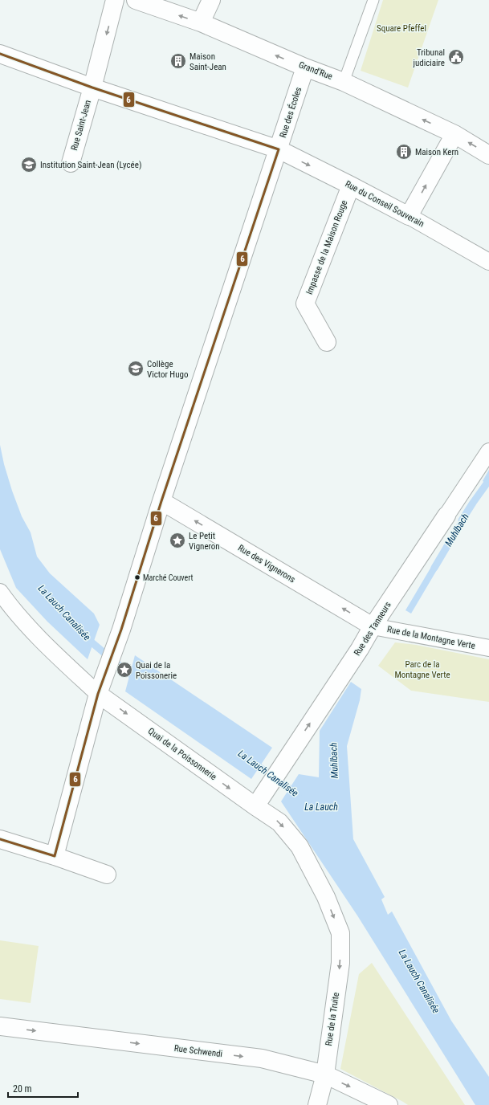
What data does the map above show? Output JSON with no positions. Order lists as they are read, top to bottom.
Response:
{
  "streets": {
    "street": [
      "Grand'Rue",
      "Rue des Écoles",
      "Rue Saint-Jean",
      "Rue du Conseil Souverain",
      "Impasse de la Maison Rouge",
      "Rue des Vignerons",
      "Rue des Tanneurs",
      "Rue de la Montagne Verte",
      "Quai de la Poissonnerie",
      "Rue de la Truite",
      "Rue Schwendi"
    ]
  },
  "crossings": [
    ["Grand'Rue", "Rue des Écoles"],
    ["Rue des Écoles", "Rue Saint-Jean"],
    ["Rue des Écoles", "Rue du Conseil Souverain"],
    ["Rue des Écoles", "Rue des Vignerons"],
    ["Rue des Écoles", "Quai de la Poissonnerie"],
    ["Rue Saint-Jean", "Rue du Conseil Souverain"],
    ["Rue du Conseil Souverain", "Impasse de la Maison Rouge"],
    ["Rue des Vignerons", "Rue des Tanneurs"],
    ["Rue des Vignerons", "Rue de la Montagne Verte"],
    ["Rue des Tanneurs", "Rue de la Montagne Verte"],
    ["Rue des Tanneurs", "Quai de la Poissonnerie"],
    ["Quai de la Poissonnerie", "Rue de la Truite"],
    ["Rue de la Truite", "Rue Schwendi"]
  ],
  "one_way": [
    "Grand'Rue",
    "Rue des Vignerons",
    "Rue des Tanneurs",
    "Quai de la Poissonnerie",
    "Rue de la Truite",
    "Rue Schwendi"
  ],
  "water": ["Muhlbach", "La Lauch Canalisée", "La Lauch"],
  "parks": ["Square Pfeffel", "Parc de la Montagne Verte"],
  "places": {
    "public building": ["Tribunal judiciaire"],
    "building": ["Maison Saint-Jean", "Maison Kern"],
    "school or university": ["Institution Saint-Jean (Lycée)", "Collège Victor Hugo"],
    "place": ["Le Petit Vigneron", "Quai de la Poissonerie"],
    "other": ["Marché Couvert"]
  },
  "lines": ["transit line 6"],
  "scale_bar": "20 m"
}
